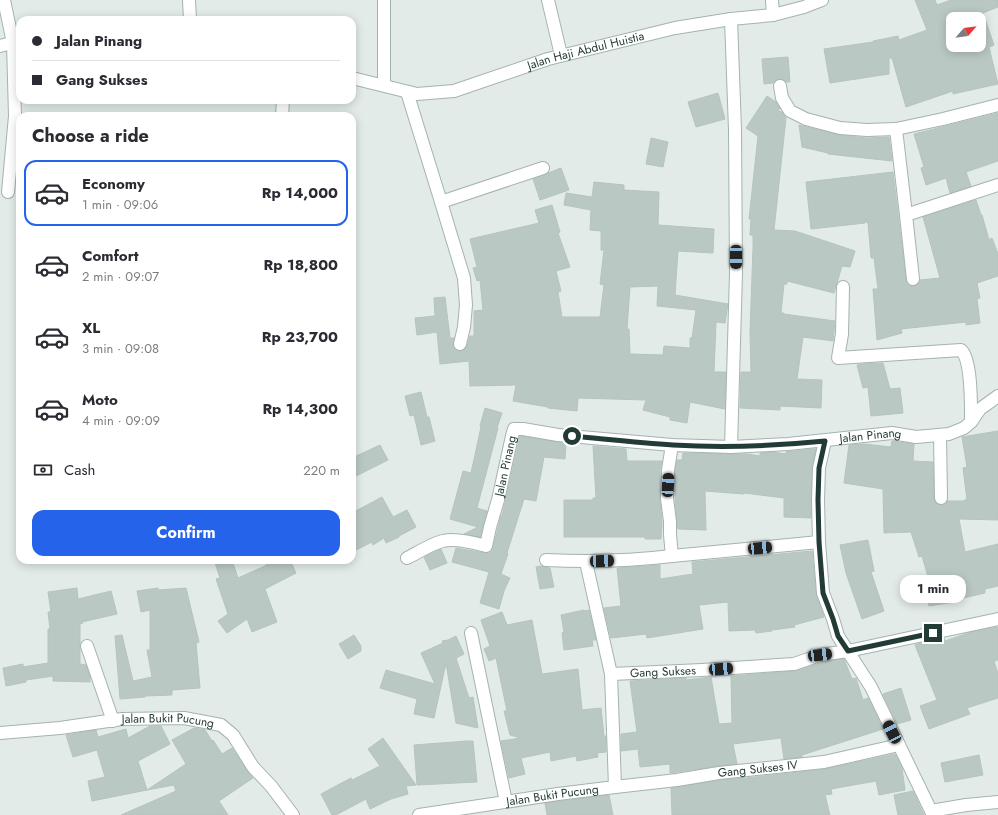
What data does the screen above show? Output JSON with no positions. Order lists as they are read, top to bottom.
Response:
{
  "streets": {
    "street": [
      "Jalan Haji Abdul Huistia",
      "Jalan Pinang",
      "Gang Sukses",
      "Jalan Bukit Pucung",
      "Gang Sukses IV"
    ]
  },
  "crossings": [
    ["Jalan Bukit Pucung", "Gang Sukses IV"]
  ],
  "north": "top right",
  "page": {
    "banner": ["Jalan Pinang", "Gang Sukses"],
    "heading": "Choose a ride",
    "list": [
      {
        "name": "Economy",
        "note": "1 min · 09:06",
        "value": "Rp 14,000"
      },
      {
        "name": "Comfort",
        "note": "2 min · 09:07",
        "value": "Rp 18,800"
      },
      {
        "name": "XL",
        "note": "3 min · 09:08",
        "value": "Rp 23,700"
      },
      {
        "name": "Moto",
        "note": "4 min · 09:09",
        "value": "Rp 14,300"
      }
    ],
    "pay": ["Cash", "220 m"],
    "buttons": "Confirm",
    "bubble": "1 min"
  }
}
